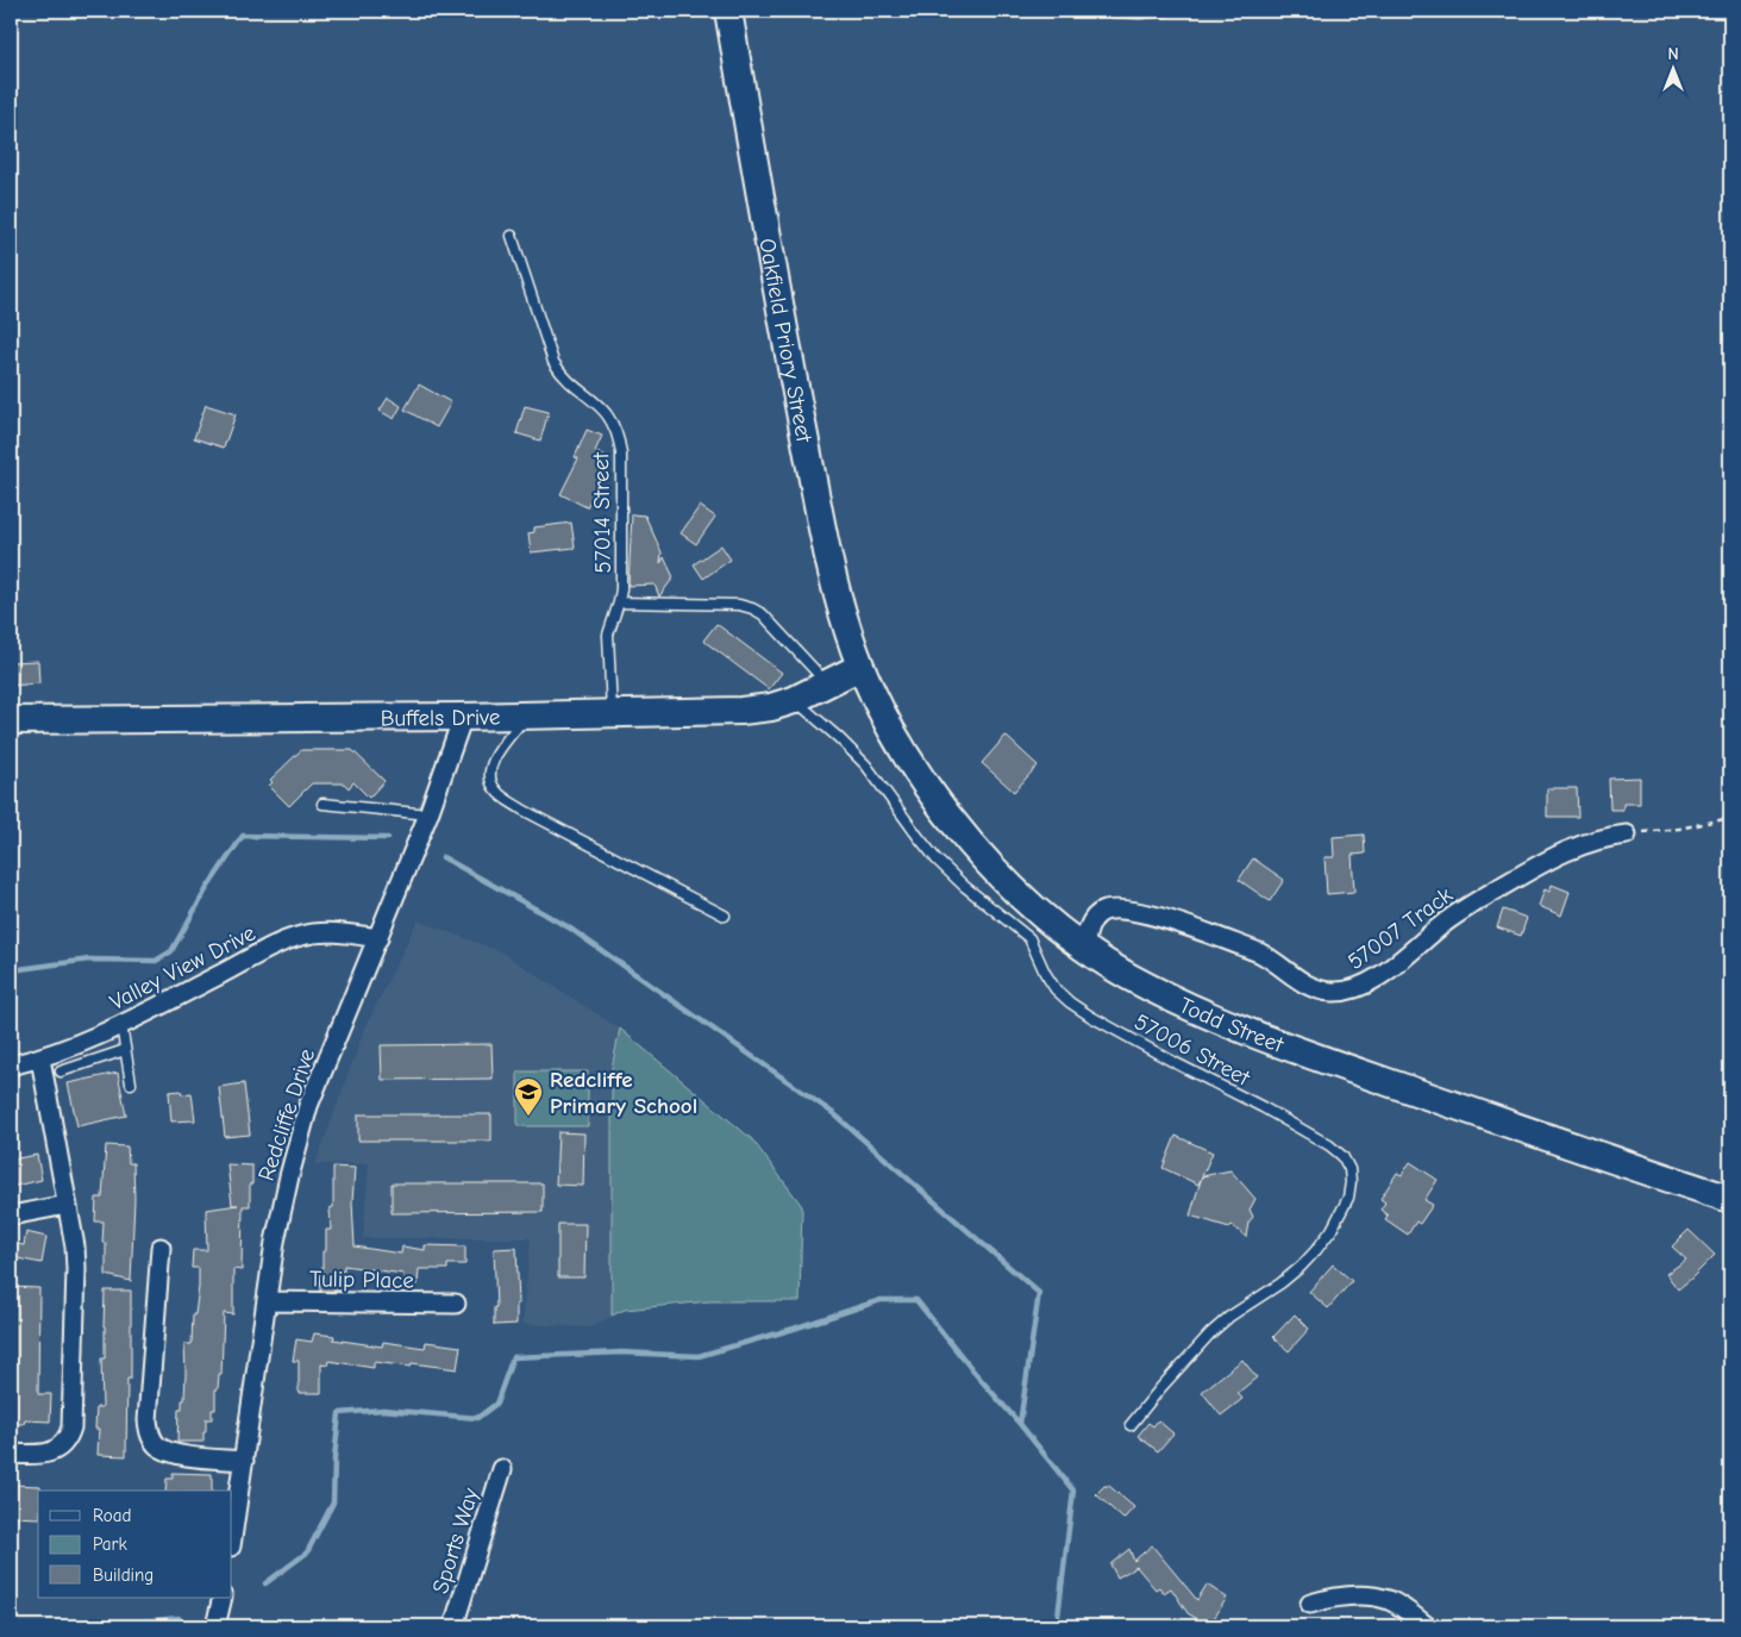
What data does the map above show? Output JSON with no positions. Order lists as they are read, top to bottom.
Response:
{
  "streets": {
    "street": [
      "Oakfield Priory Street",
      "Buffels Drive",
      "57007 Track",
      "Valley View Drive",
      "Todd Street",
      "Redcliffe Drive",
      "Tulip Place",
      "Sports Way"
    ],
    "lane": ["57014 Street", "57006 Street"]
  },
  "crossings": [
    ["Oakfield Priory Street", "Buffels Drive"],
    ["Oakfield Priory Street", "Todd Street"],
    ["57014 Street", "Buffels Drive"],
    ["Buffels Drive", "Todd Street"],
    ["Buffels Drive", "57006 Street"],
    ["Buffels Drive", "Redcliffe Drive"],
    ["57007 Track", "Todd Street"],
    ["Valley View Drive", "Redcliffe Drive"],
    ["Redcliffe Drive", "Tulip Place"]
  ],
  "places": {
    "school or university": ["Redcliffe Primary School"]
  },
  "legend": ["Road", "Park", "Building"],
  "north": "top"
}
